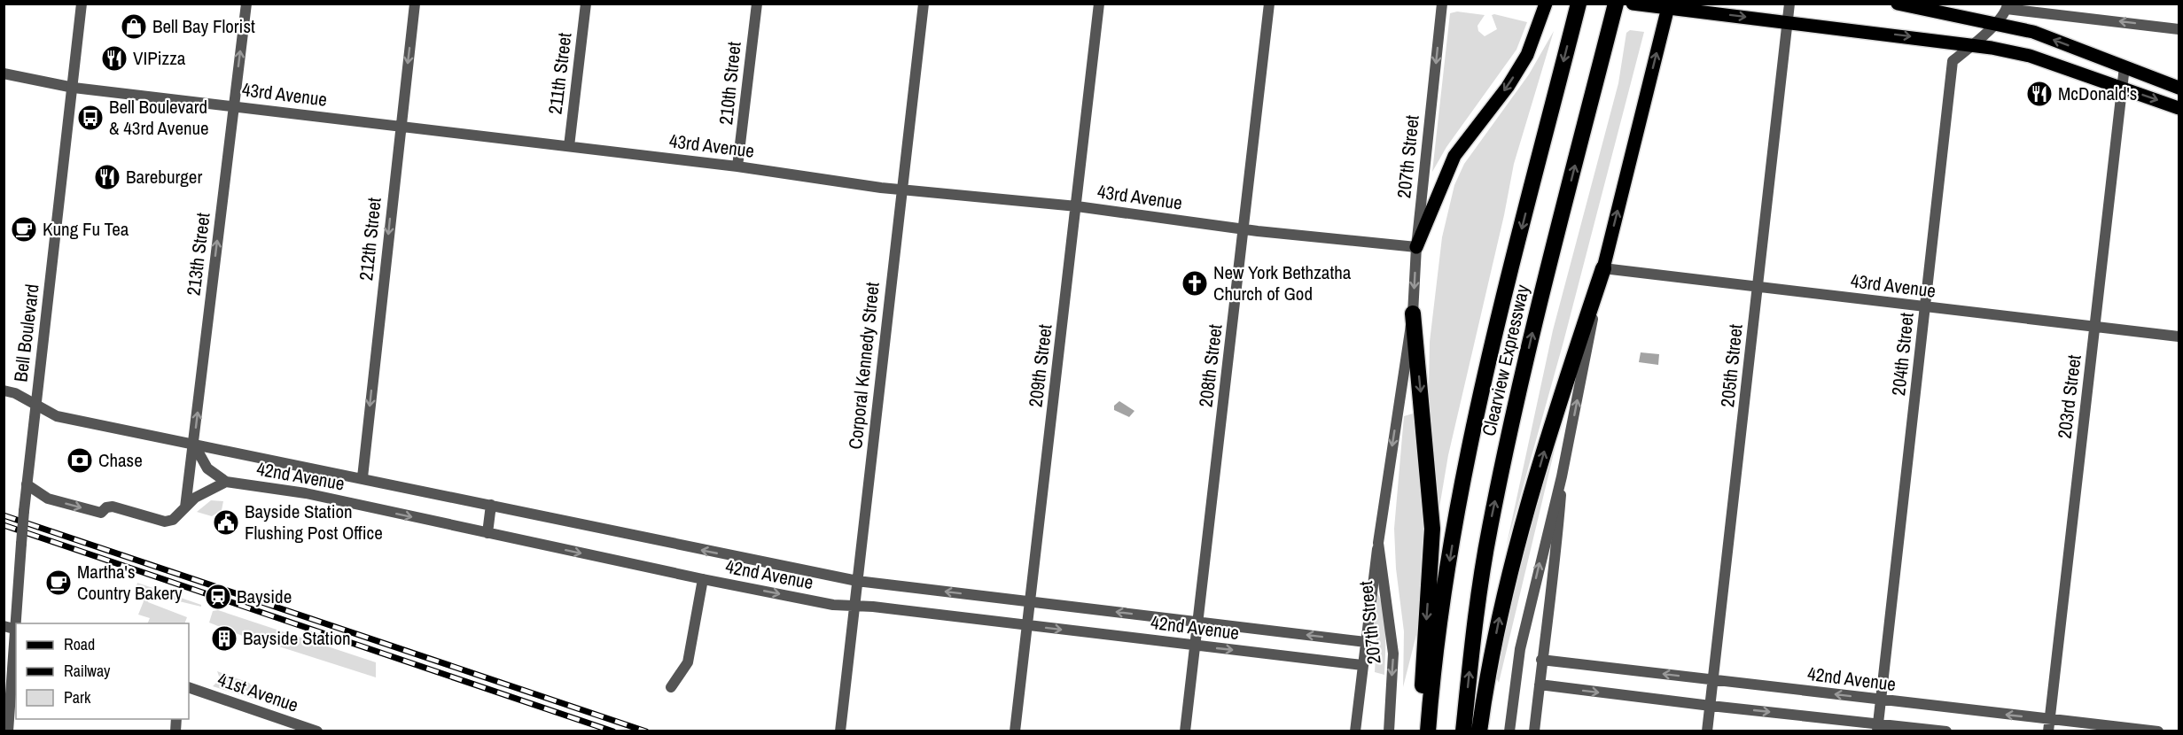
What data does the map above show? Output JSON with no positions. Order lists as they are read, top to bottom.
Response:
{
  "streets": {
    "highway": ["Clearview Expressway"],
    "street": [
      "211th Street",
      "210th Street",
      "43rd Avenue",
      "207th Street",
      "212th Street",
      "213th Street",
      "Bell Boulevard",
      "204th Street",
      "Corporal Kennedy Street",
      "209th Street",
      "208th Street",
      "205th Street",
      "203rd Street",
      "42nd Avenue",
      "41st Avenue"
    ]
  },
  "crossings": [
    ["211th Street", "43rd Avenue"],
    ["210th Street", "43rd Avenue"],
    ["43rd Avenue", "207th Street"],
    ["43rd Avenue", "212th Street"],
    ["43rd Avenue", "213th Street"],
    ["43rd Avenue", "Bell Boulevard"],
    ["43rd Avenue", "204th Street"],
    ["43rd Avenue", "Corporal Kennedy Street"],
    ["43rd Avenue", "209th Street"],
    ["43rd Avenue", "208th Street"],
    ["43rd Avenue", "205th Street"],
    ["43rd Avenue", "203rd Street"],
    ["212th Street", "42nd Avenue"],
    ["213th Street", "42nd Avenue"],
    ["Bell Boulevard", "42nd Avenue"],
    ["204th Street", "42nd Avenue"],
    ["Corporal Kennedy Street", "42nd Avenue"],
    ["209th Street", "42nd Avenue"],
    ["208th Street", "42nd Avenue"],
    ["205th Street", "42nd Avenue"],
    ["203rd Street", "42nd Avenue"]
  ],
  "one_way": ["212th Street", "213th Street"],
  "places": {
    "shop": ["Bell Bay Florist"],
    "restaurant": ["VIPizza", "McDonald's", "Bareburger"],
    "bus stop": ["Bell Boulevard & 43rd Avenue"],
    "cafe": ["Kung Fu Tea", "Martha's Country Bakery"],
    "church": ["New York Bethzatha Church of God"],
    "bank": ["Chase"],
    "public building": ["Bayside Station Flushing Post Office"],
    "station": ["Bayside"],
    "building": ["Bayside Station"]
  },
  "legend": ["Road", "Railway", "Park"]
}
